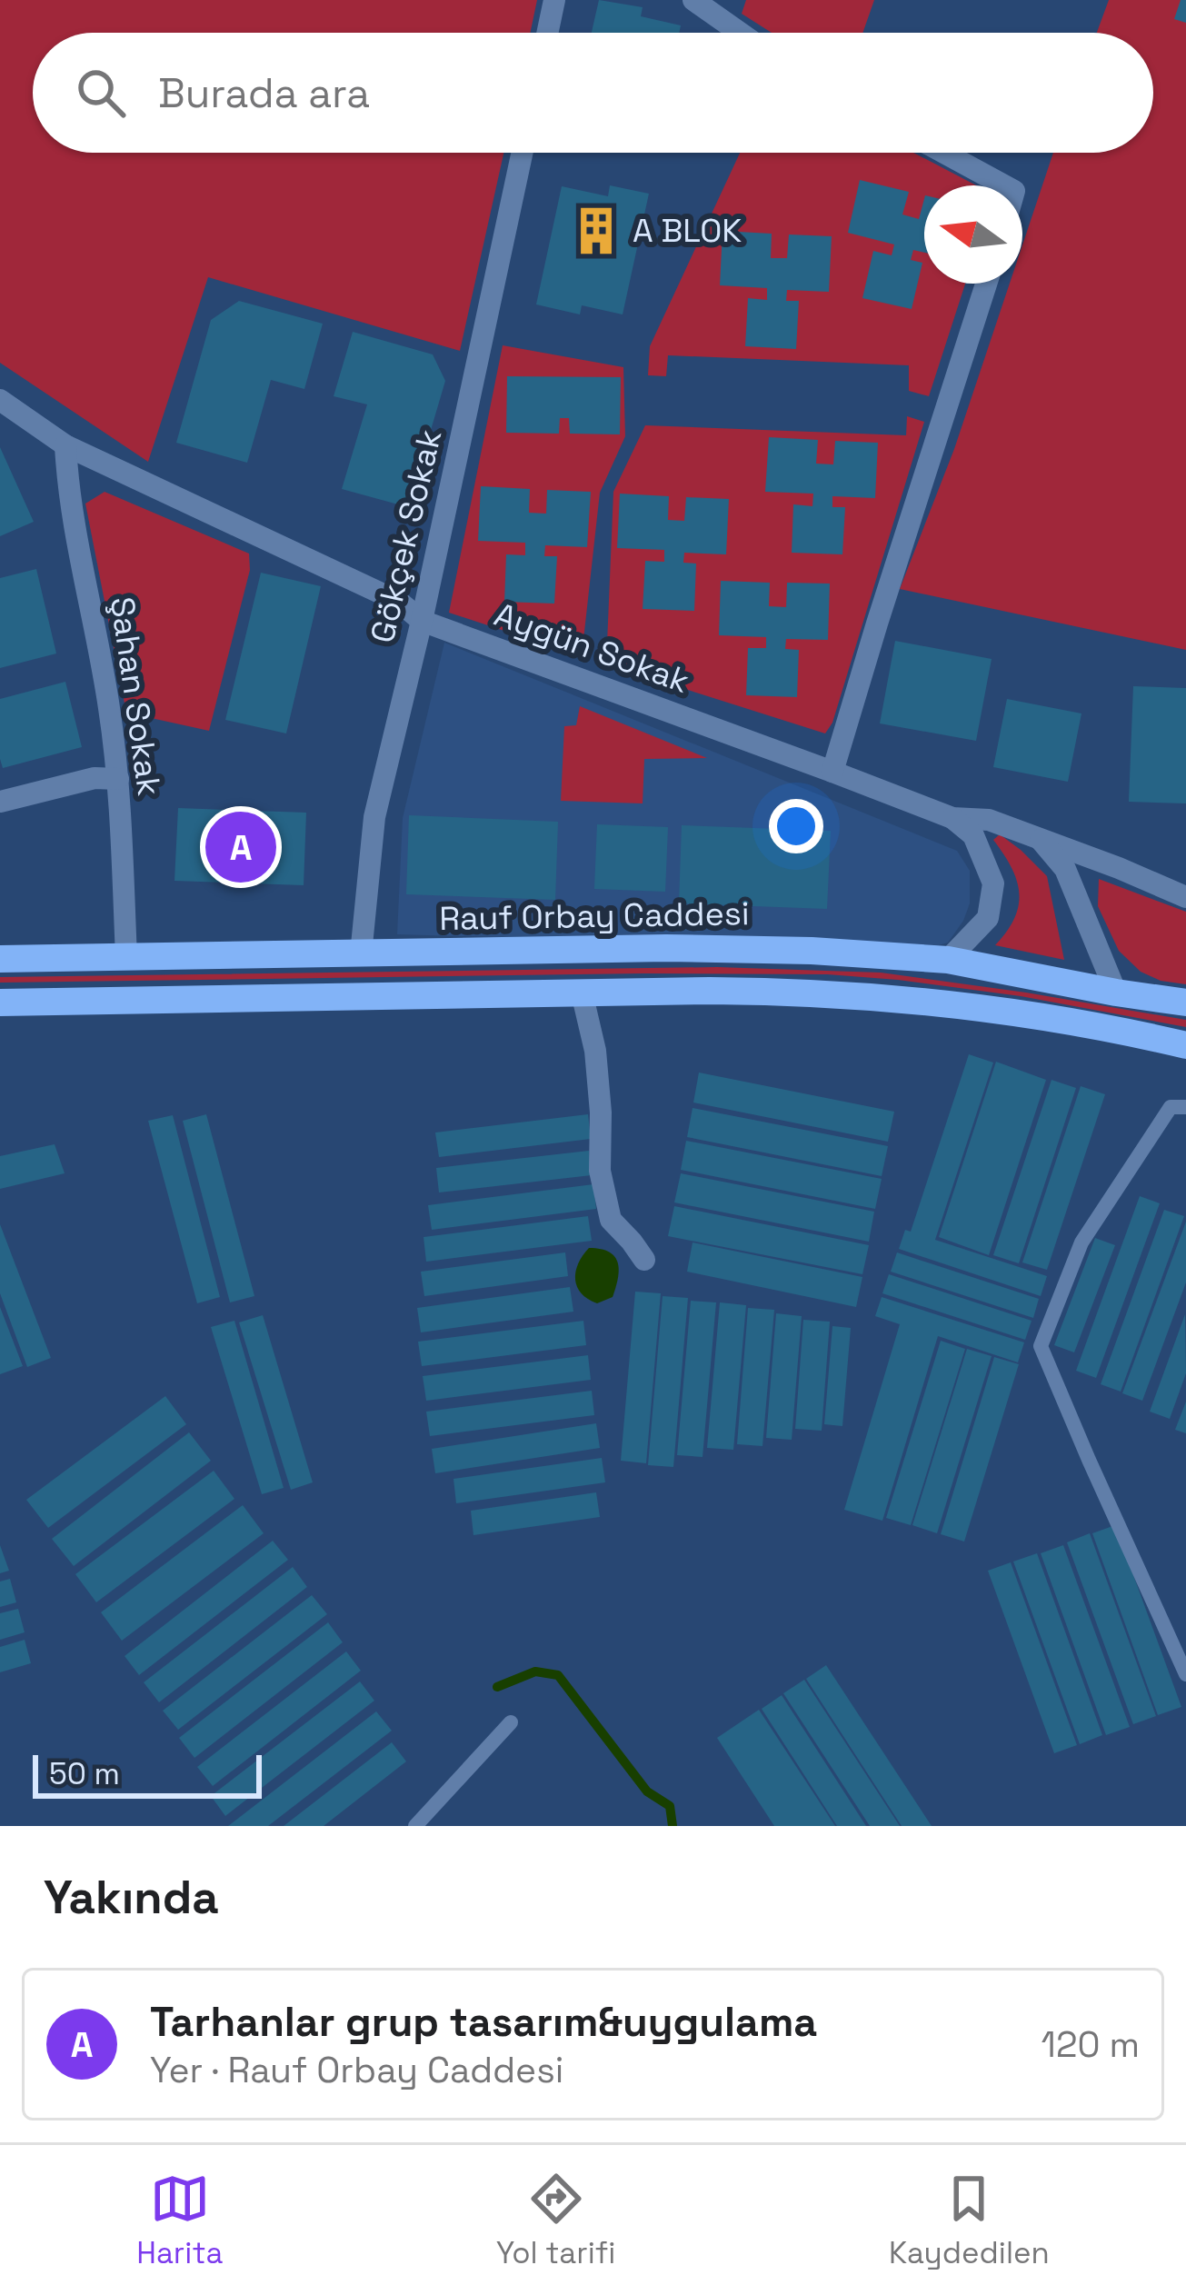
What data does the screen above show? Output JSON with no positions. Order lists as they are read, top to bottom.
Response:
{
  "streets": {
    "main road": ["Rauf Orbay Caddesi"],
    "street": ["Gökçek Sokak", "Aygün Sokak", "Şahan Sokak"]
  },
  "crossings": [
    ["Gökçek Sokak", "Aygün Sokak"],
    ["Gökçek Sokak", "Rauf Orbay Caddesi"],
    ["Aygün Sokak", "Şahan Sokak"],
    ["Şahan Sokak", "Rauf Orbay Caddesi"]
  ],
  "places": {
    "building": ["A BLOK"]
  },
  "scale_bar": "50 m",
  "north": "left",
  "page": {
    "search": "Burada ara",
    "pins": "A",
    "scale": "50 m",
    "heading": "Yakında",
    "list": [
      {
        "mark": "A",
        "name": "Tarhanlar grup tasarım&uygulama",
        "note": "Yer · Rauf Orbay Caddesi",
        "value": "120 m"
      }
    ],
    "nav": ["Harita", "Yol tarifi", "Kaydedilen"]
  }
}
